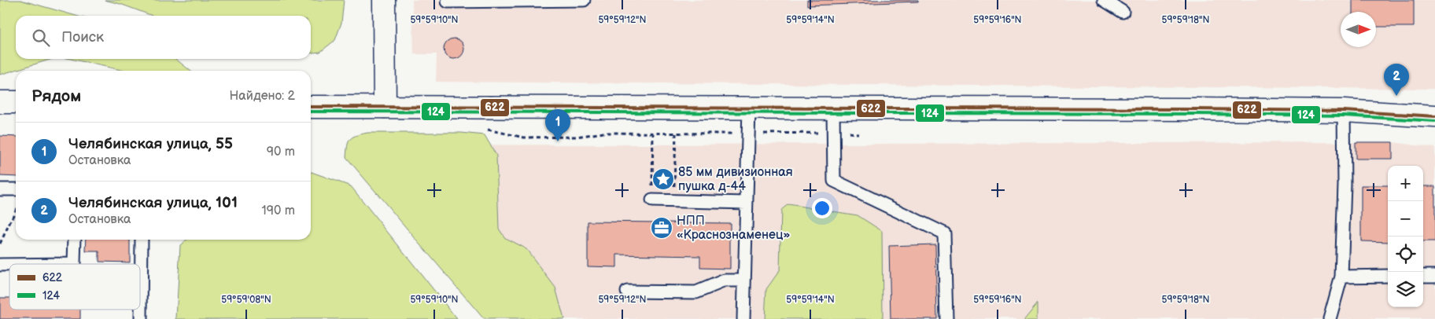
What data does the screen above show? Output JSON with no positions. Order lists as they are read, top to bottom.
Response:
{
  "places": {
    "place": ["85 мм дивизионная пушка д-44"],
    "office": ["НПП «Краснознаменец»"]
  },
  "lines": ["transit line 622", "transit line 124"],
  "legend": ["622", "124"],
  "north": "right",
  "page": {
    "search": "Поиск",
    "pins": ["2", "1"],
    "heading": ["Рядом", "Найдено: 2"],
    "list": [
      {
        "mark": "1",
        "name": "Челябинская улица, 55",
        "note": "Остановка",
        "value": "90 m"
      },
      {
        "mark": "2",
        "name": "Челябинская улица, 101",
        "note": "Остановка",
        "value": "190 m"
      }
    ],
    "map_buttons": ["+", "−"]
  },
  "coordinates": [
    "59°59'10\"N",
    "59°59'12\"N",
    "59°59'14\"N",
    "59°59'16\"N",
    "59°59'18\"N",
    "59°59'08\"N"
  ]
}
